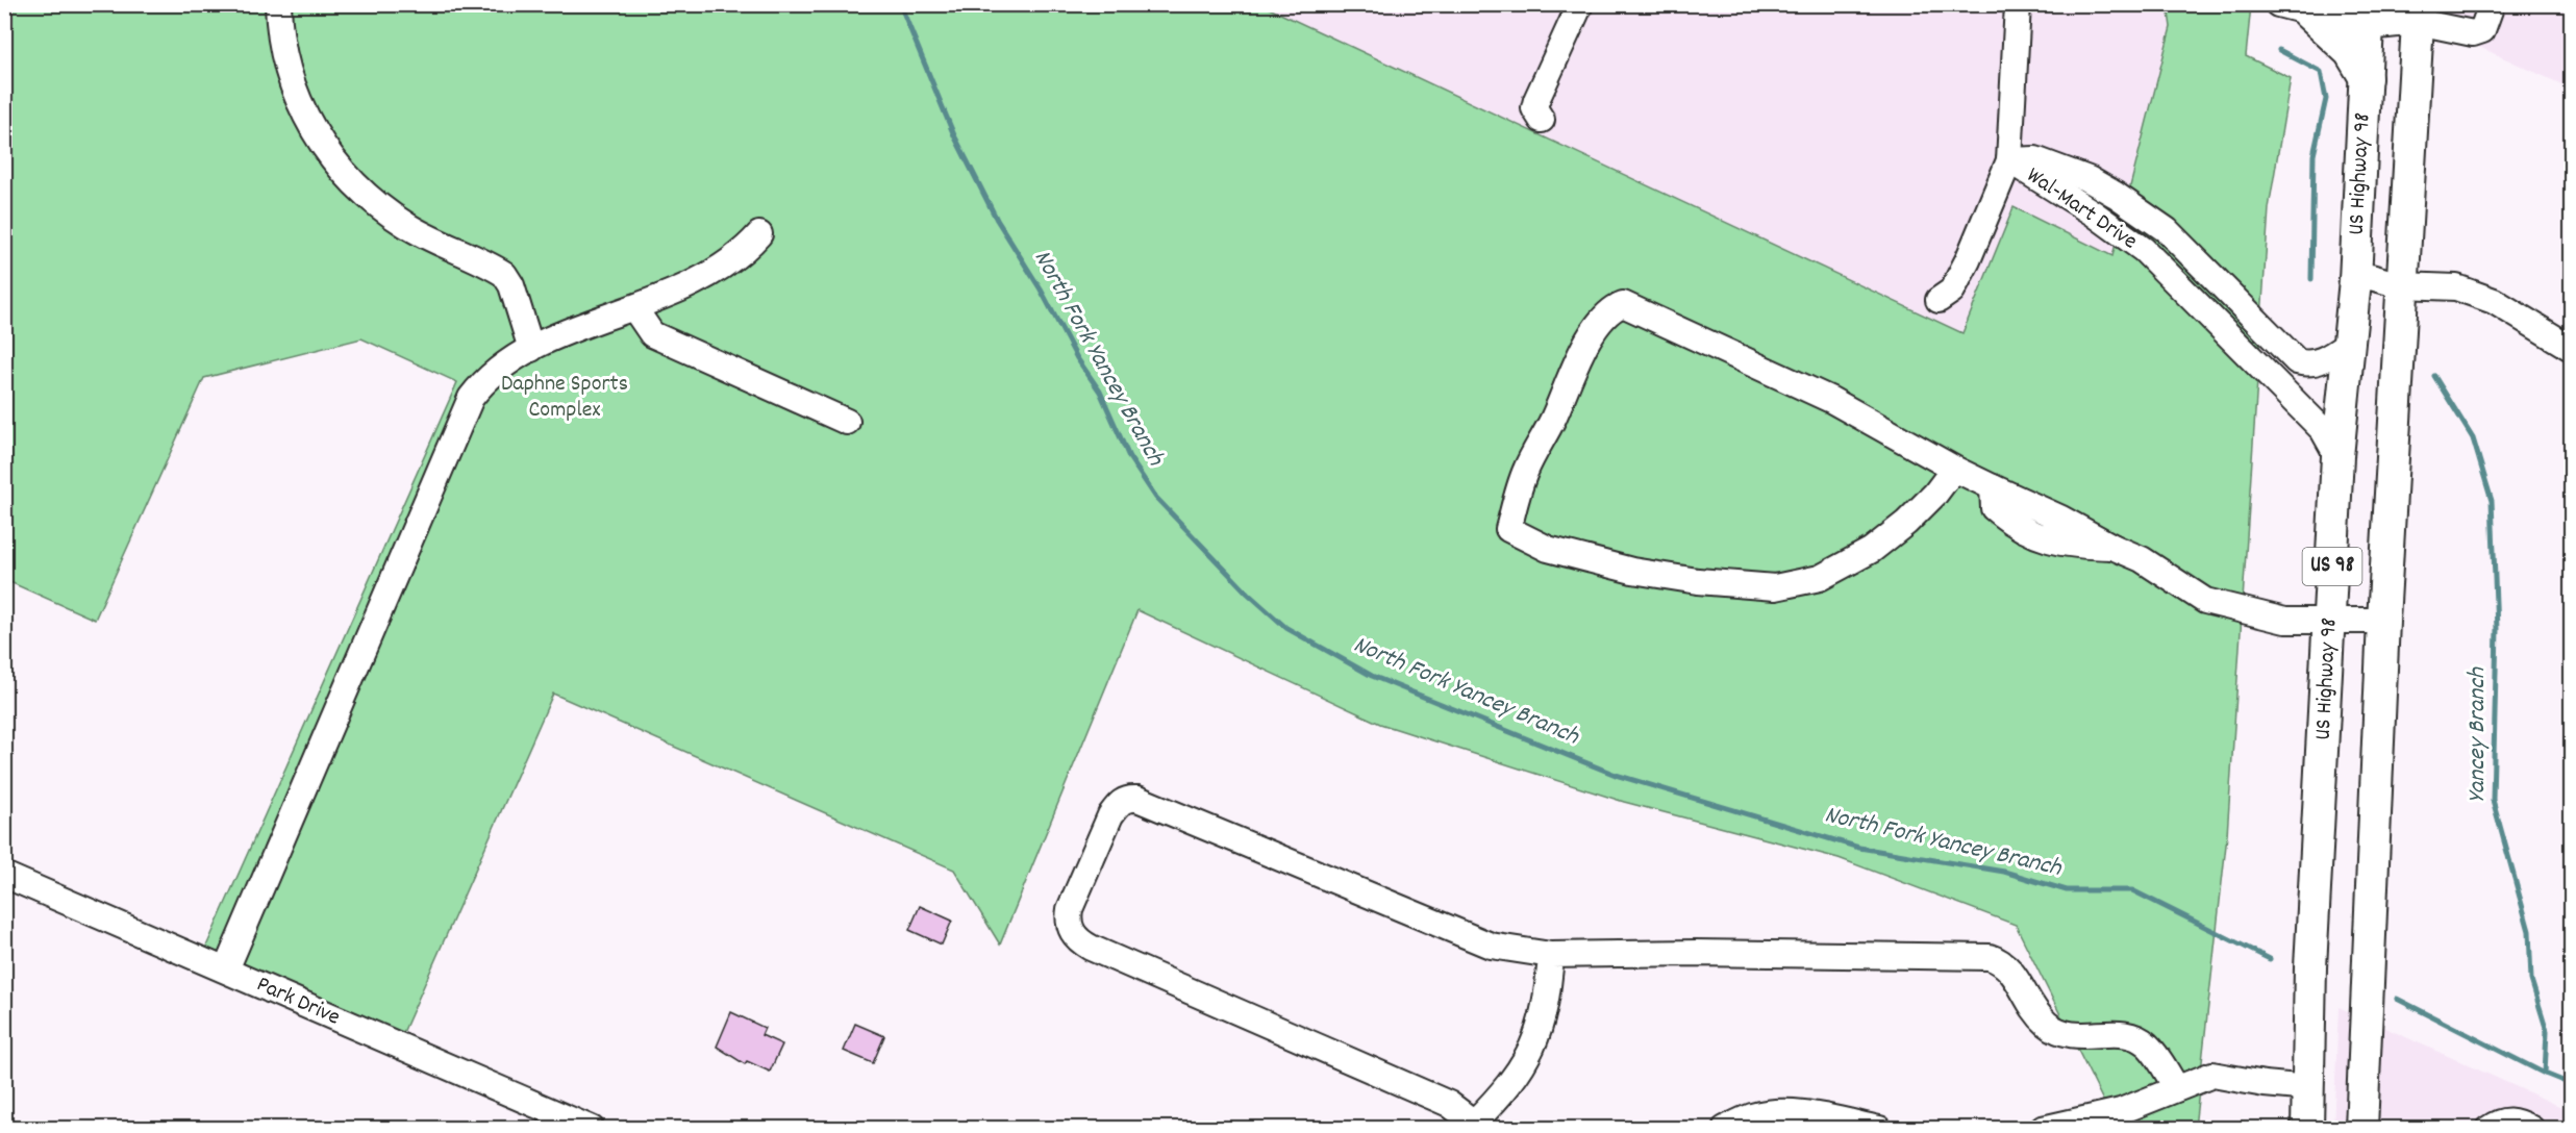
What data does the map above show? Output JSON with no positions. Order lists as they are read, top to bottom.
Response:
{
  "streets": {
    "main road": ["US Highway 98", "US 98"],
    "street": ["Wal-Mart Drive", "Park Drive"]
  },
  "crossings": [
    ["US Highway 98", "Wal-Mart Drive"]
  ],
  "water": ["North Fork Yancey Branch", "Yancey Branch"],
  "parks": ["Daphne Sports Complex"]
}
